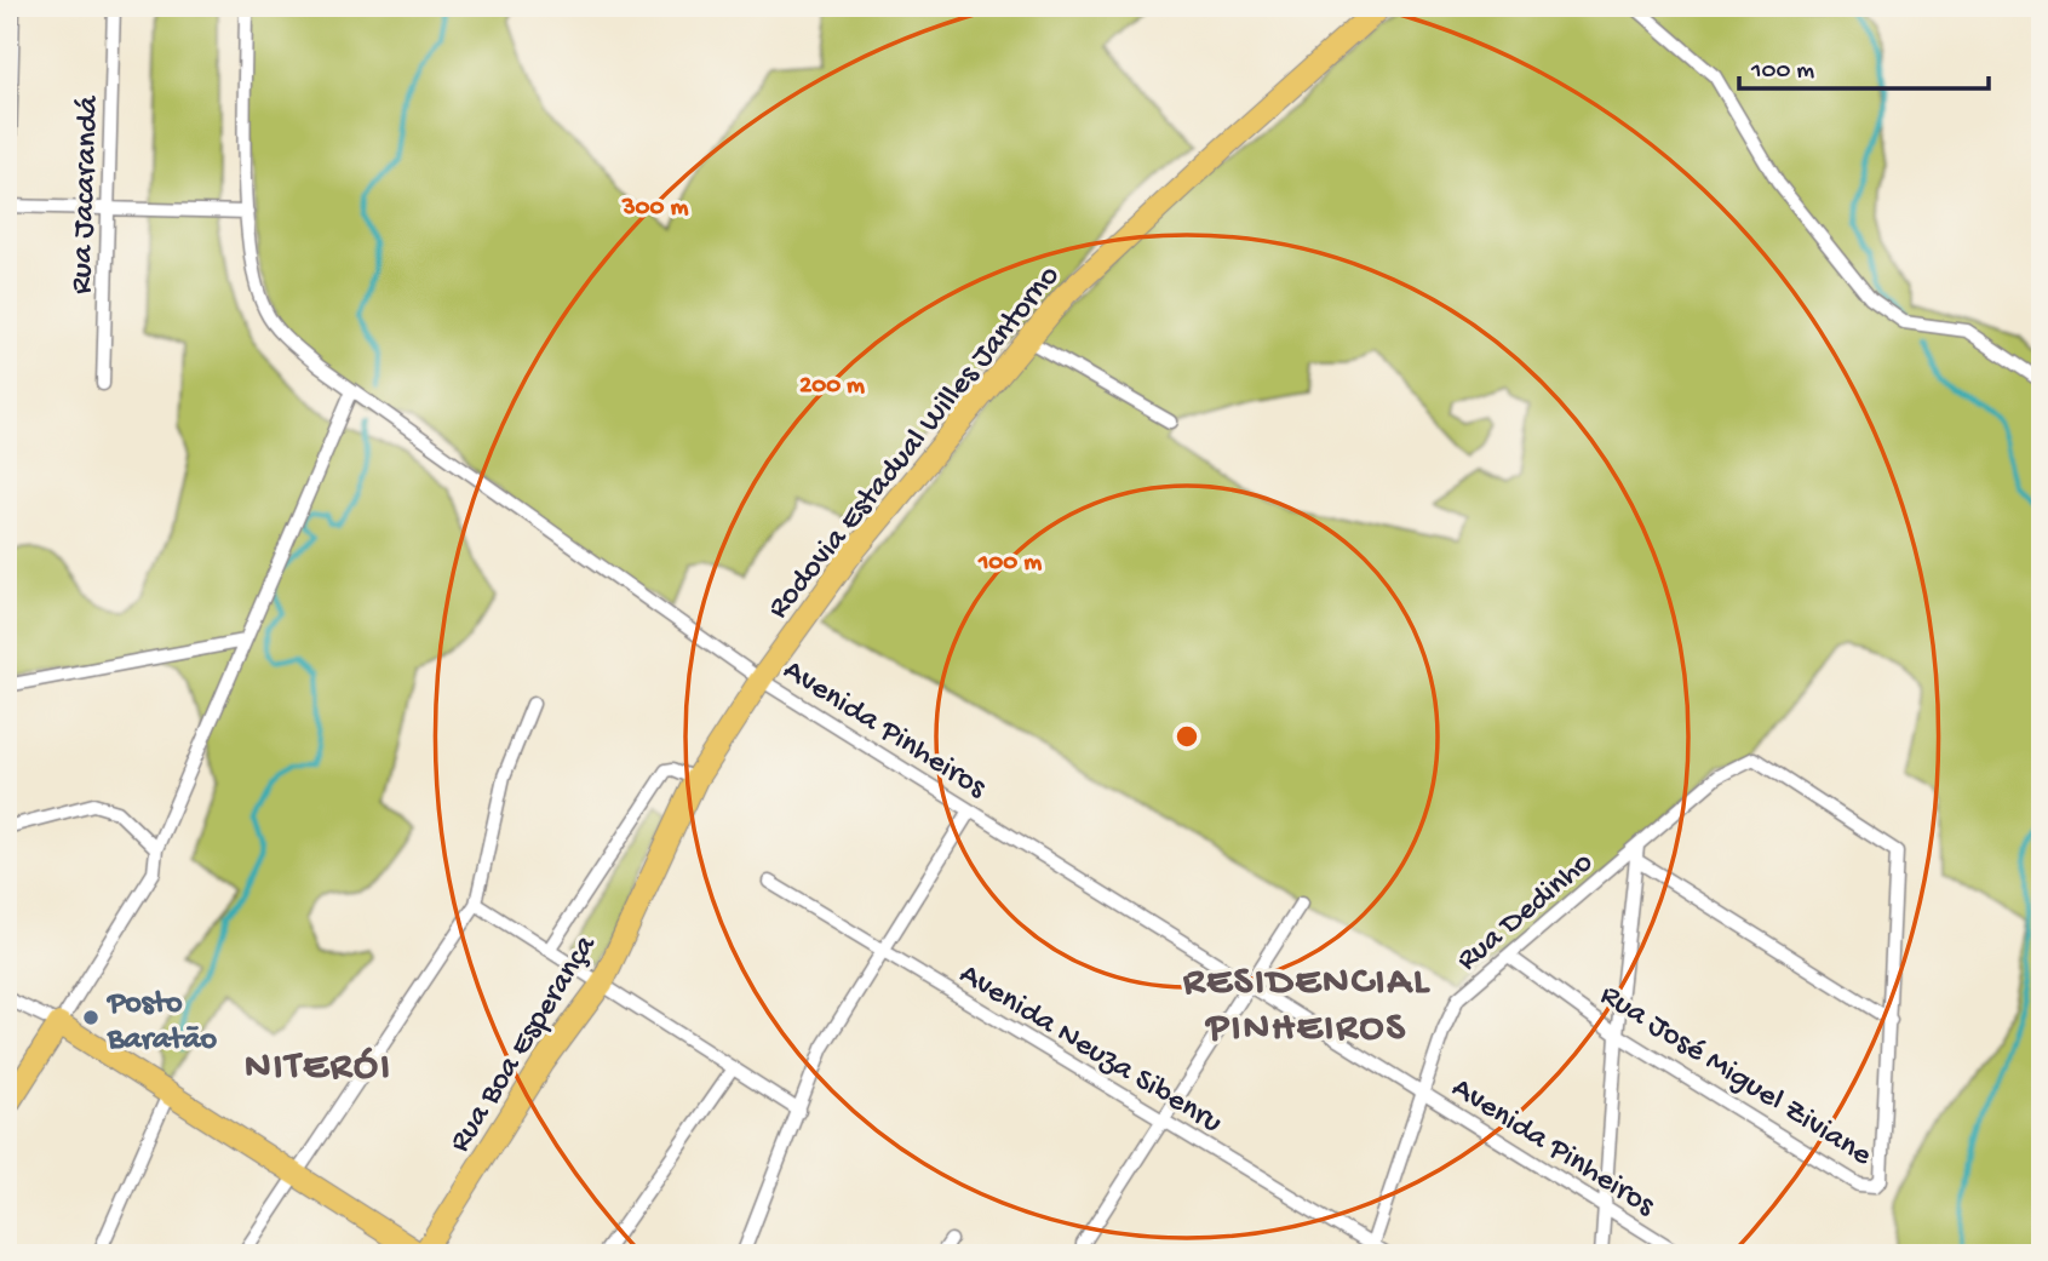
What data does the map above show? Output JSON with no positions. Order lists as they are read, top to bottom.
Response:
{
  "streets": {
    "main road": ["Rodovia Estadual Willes Jantorno", "Rua Boa Esperança"],
    "street": [
      "Rua Jacarandá",
      "Avenida Pinheiros",
      "Rua Dedinho",
      "Avenida Neuza Sibenru",
      "Rua José Miguel Ziviane"
    ]
  },
  "crossings": [
    ["Rodovia Estadual Willes Jantorno", "Avenida Pinheiros"],
    ["Rodovia Estadual Willes Jantorno", "Rua Boa Esperança"],
    ["Avenida Pinheiros", "Rua Dedinho"],
    ["Avenida Pinheiros", "Rua Boa Esperança"],
    ["Rua Dedinho", "Avenida Neuza Sibenru"],
    ["Rua Dedinho", "Rua José Miguel Ziviane"]
  ],
  "districts": ["RESIDENCIAL PINHEIROS", "NITERÓI"],
  "places": ["Posto Baratão"],
  "scale_bar": "100 m",
  "rings": ["300 m", "200 m", "100 m"]
}
